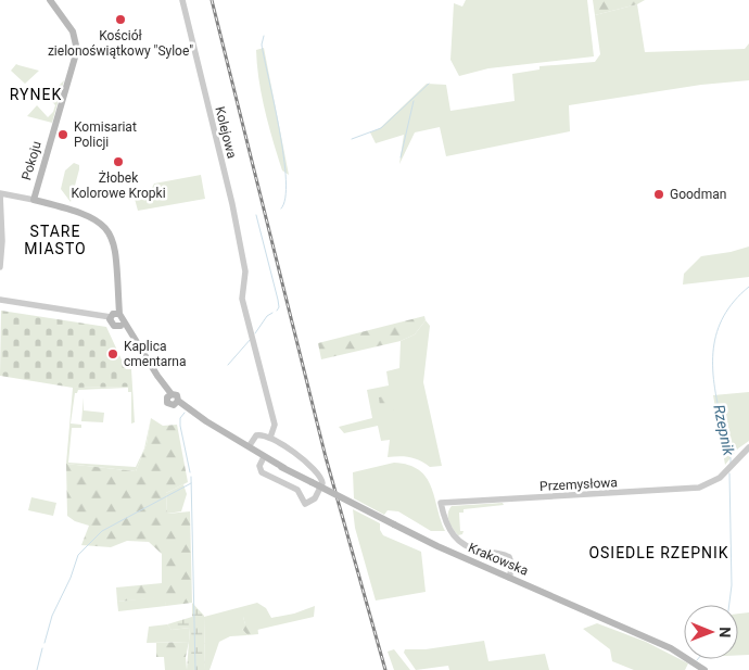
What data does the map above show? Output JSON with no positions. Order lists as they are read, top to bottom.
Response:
{
  "streets": {
    "main road": ["Pokoju", "Krakowska"],
    "street": ["Kolejowa", "Przemysłowa"]
  },
  "crossings": [
    ["Przemysłowa", "Krakowska"]
  ],
  "districts": ["RYNEK", "STARE MIASTO", "OSIEDLE RZEPNIK"],
  "water": ["Rzepnik"],
  "places": [
    "Kościół zielonoświątkowy \"Syloe\"",
    "Komisariat Policji",
    "Żłobek Kolorowe Kropki",
    "Goodman",
    "Kaplica cmentarna"
  ],
  "north": "right"
}
